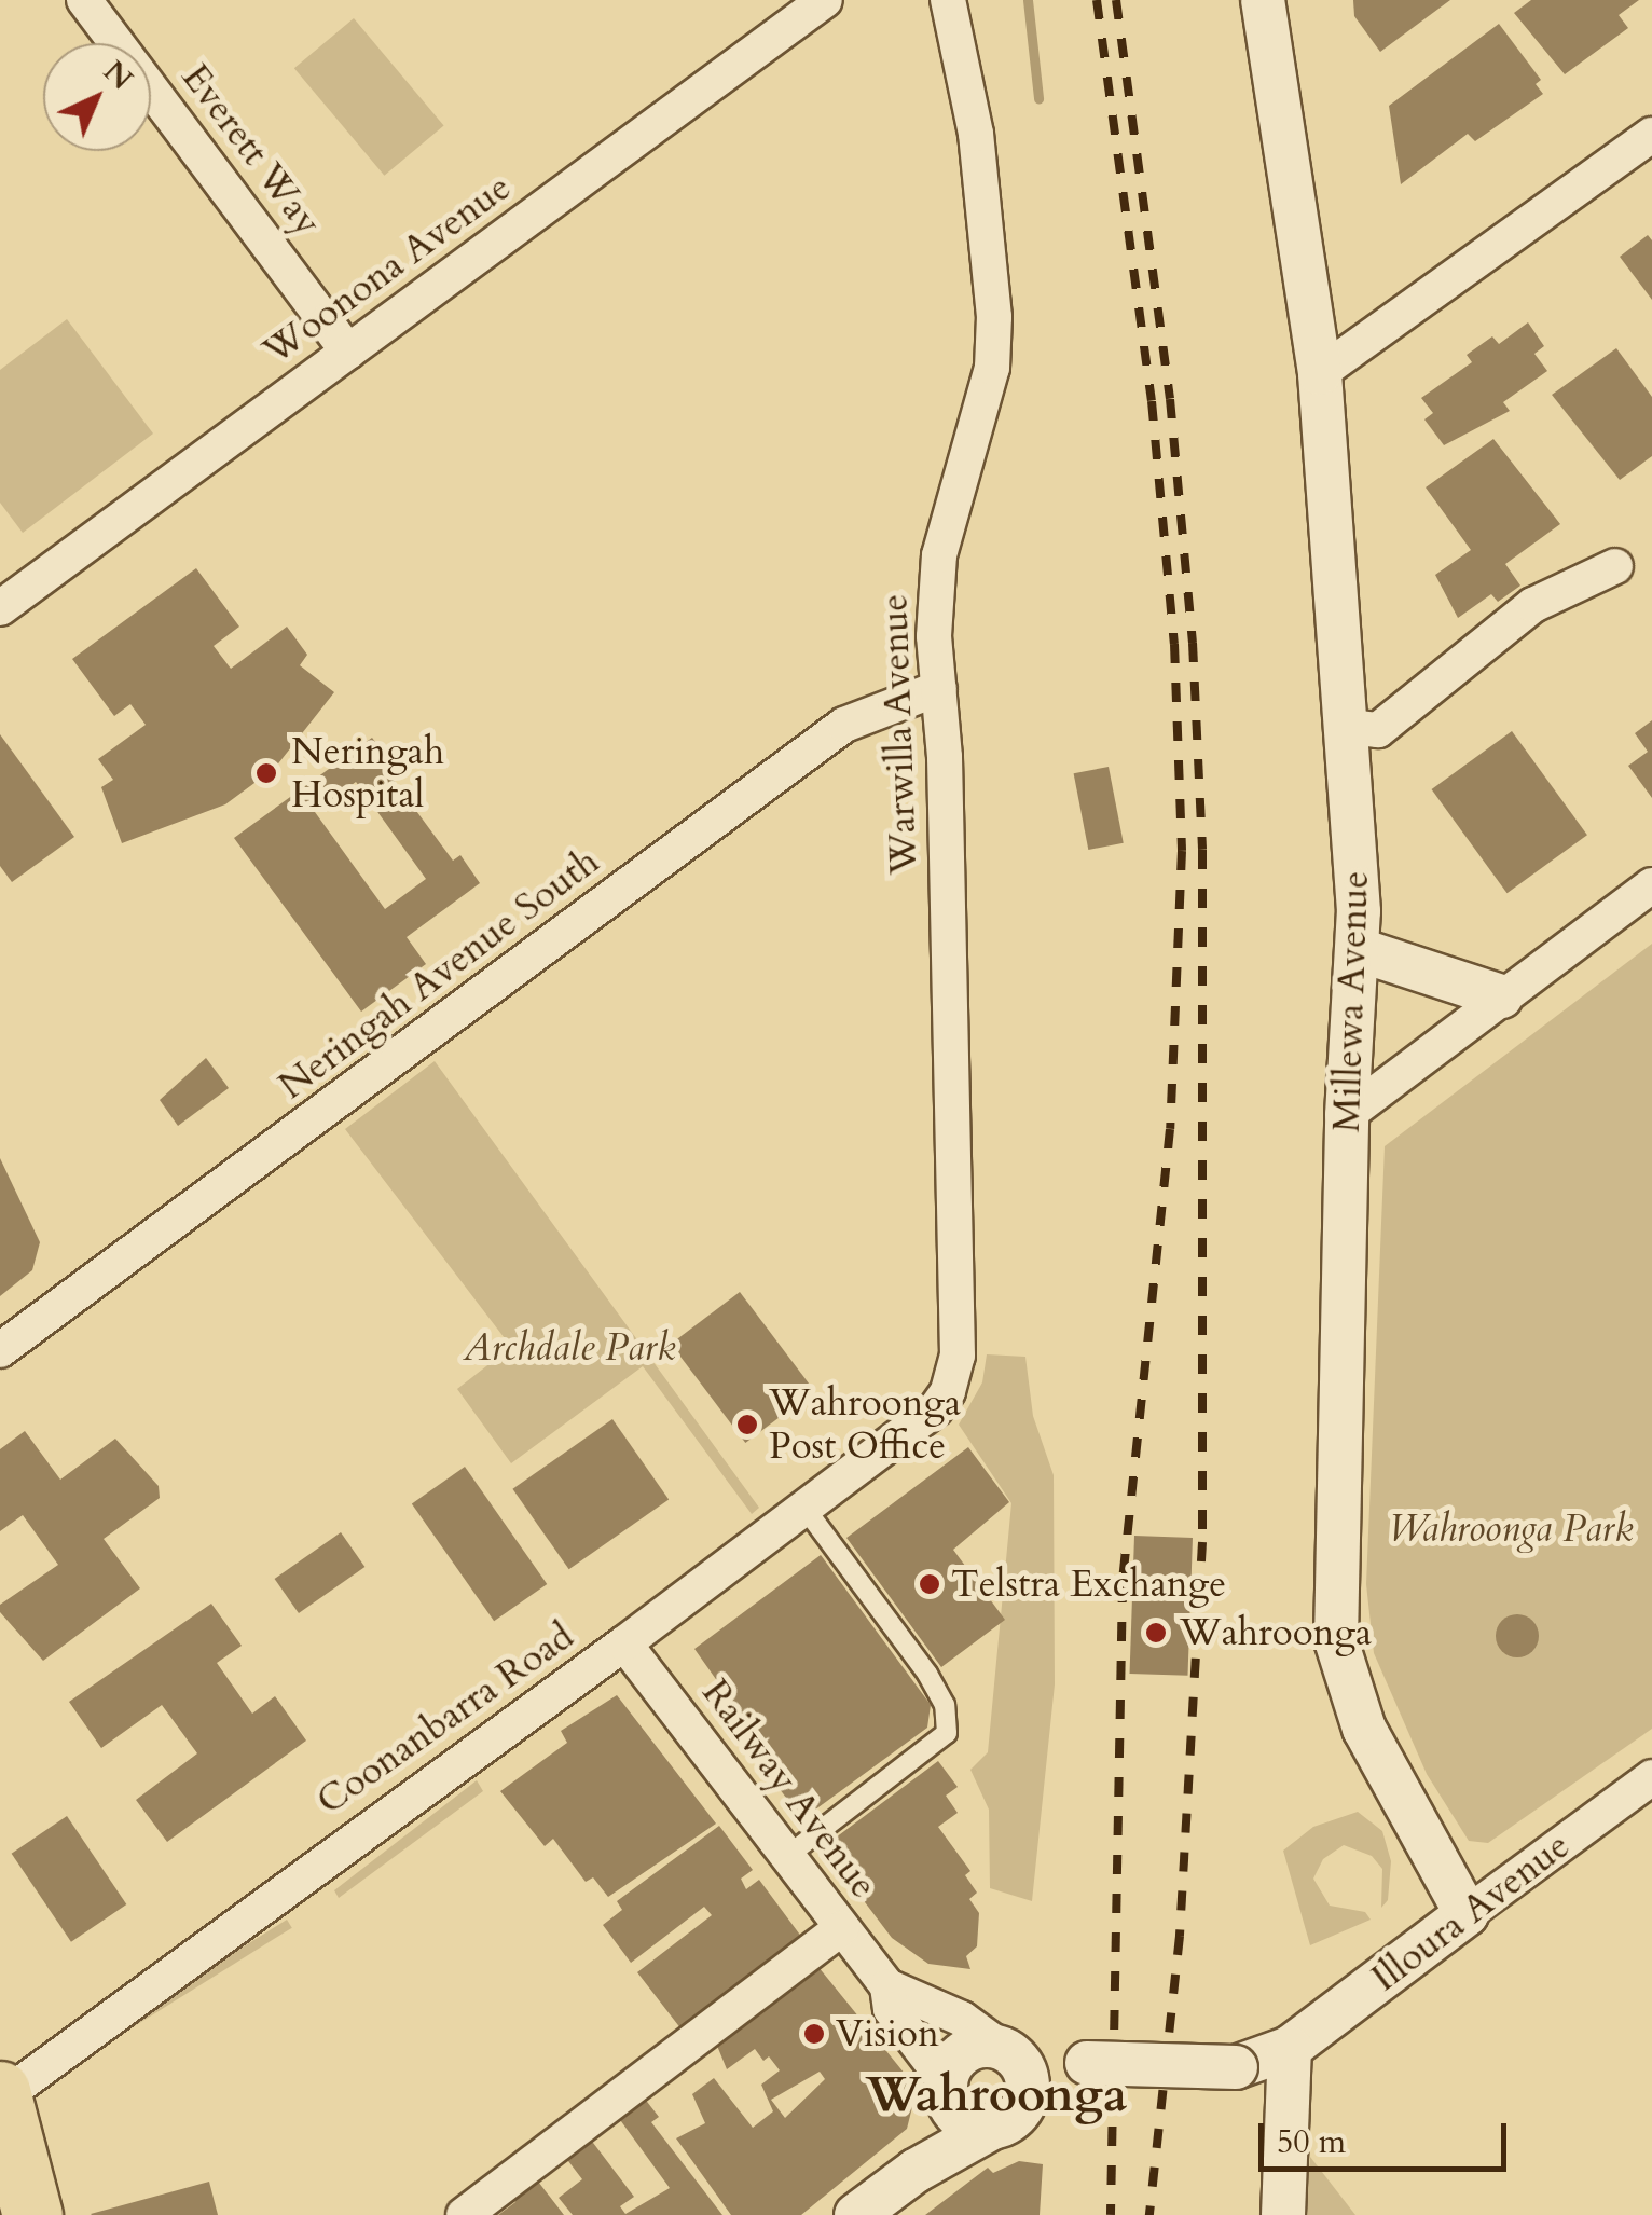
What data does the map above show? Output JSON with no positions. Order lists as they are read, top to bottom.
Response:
{
  "streets": {
    "street": [
      "Everett Way",
      "Woonona Avenue",
      "Warwilla Avenue",
      "Neringah Avenue South",
      "Millewa Avenue",
      "Coonanbarra Road",
      "Railway Avenue",
      "Illoura Avenue"
    ]
  },
  "crossings": [
    ["Everett Way", "Woonona Avenue"],
    ["Warwilla Avenue", "Neringah Avenue South"],
    ["Warwilla Avenue", "Coonanbarra Road"],
    ["Millewa Avenue", "Illoura Avenue"],
    ["Coonanbarra Road", "Railway Avenue"],
    ["Railway Avenue", "Illoura Avenue"]
  ],
  "districts": ["Wahroonga"],
  "parks": ["Archdale Park", "Wahroonga Park"],
  "places": [
    "Neringah Hospital",
    "Wahroonga Post Office",
    "Telstra Exchange",
    "Wahroonga",
    "Vision"
  ],
  "scale_bar": "50 m",
  "north": "top right"
}
